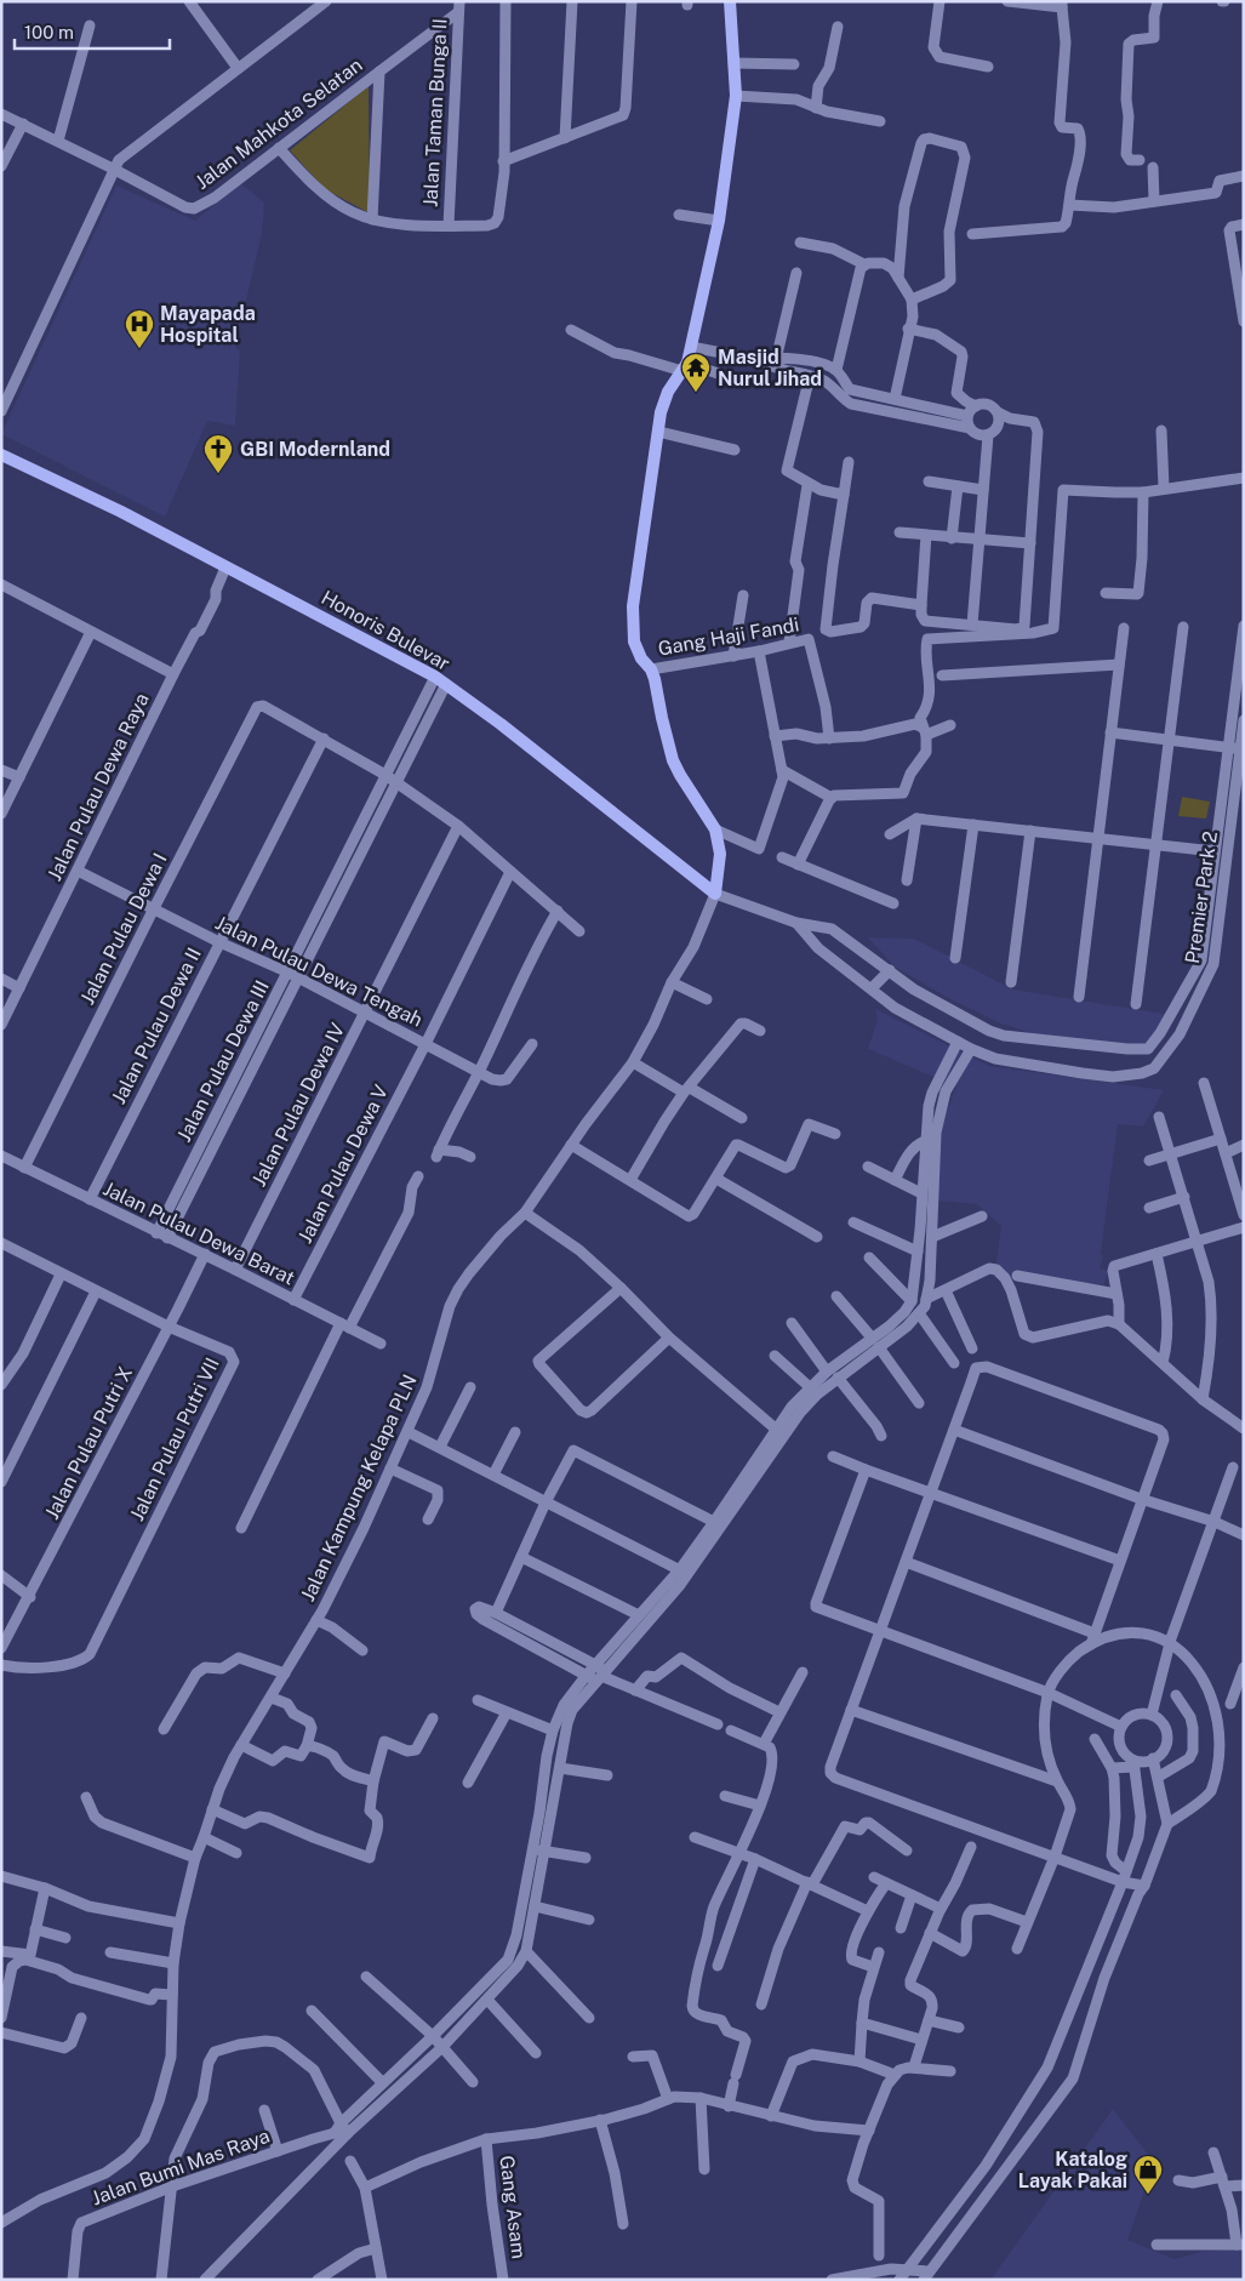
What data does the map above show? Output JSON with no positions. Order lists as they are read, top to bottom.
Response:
{
  "streets": {
    "street": [
      "Jalan Taman Bunga II",
      "Jalan Mahkota Selatan",
      "Honoris Bulevar",
      "Gang Haji Fandi",
      "Jalan Pulau Dewa Raya",
      "Premier Park 2",
      "Jalan Pulau Dewa I",
      "Jalan Pulau Dewa Tengah",
      "Jalan Pulau Dewa II",
      "Jalan Pulau Dewa III",
      "Jalan Pulau Dewa IV",
      "Jalan Pulau Dewa V",
      "Jalan Pulau Dewa Barat",
      "Jalan Pulau Putri VII",
      "Jalan Pulau Putri X",
      "Jalan Kampung Kelapa PLN",
      "Jalan Bumi Mas Raya",
      "Gang Asam"
    ]
  },
  "crossings": [
    ["Jalan Taman Bunga II", "Jalan Mahkota Selatan"],
    ["Honoris Bulevar", "Jalan Pulau Dewa Raya"],
    ["Honoris Bulevar", "Jalan Pulau Dewa III"],
    ["Honoris Bulevar", "Jalan Kampung Kelapa PLN"],
    ["Gang Haji Fandi", "Jalan Kampung Kelapa PLN"],
    ["Jalan Pulau Dewa Raya", "Jalan Pulau Dewa Tengah"],
    ["Jalan Pulau Dewa I", "Jalan Pulau Dewa Tengah"],
    ["Jalan Pulau Dewa I", "Jalan Pulau Dewa II"],
    ["Jalan Pulau Dewa I", "Jalan Pulau Dewa Barat"],
    ["Jalan Pulau Dewa Tengah", "Jalan Pulau Dewa II"],
    ["Jalan Pulau Dewa Tengah", "Jalan Pulau Dewa III"],
    ["Jalan Pulau Dewa Tengah", "Jalan Pulau Dewa IV"],
    ["Jalan Pulau Dewa Tengah", "Jalan Pulau Dewa V"],
    ["Jalan Pulau Dewa II", "Jalan Pulau Dewa Barat"],
    ["Jalan Pulau Dewa III", "Jalan Pulau Dewa Barat"],
    ["Jalan Pulau Dewa IV", "Jalan Pulau Dewa Barat"],
    ["Jalan Pulau Dewa V", "Jalan Pulau Dewa Barat"],
    ["Jalan Pulau Dewa Barat", "Jalan Pulau Putri X"],
    ["Jalan Pulau Putri VII", "Jalan Pulau Putri X"]
  ],
  "places": {
    "hospital": ["Mayapada Hospital"],
    "temple": ["Masjid Nurul Jihad"],
    "church": ["GBI Modernland"],
    "shop": ["Katalog Layak Pakai"]
  },
  "scale_bar": "100 m"
}
